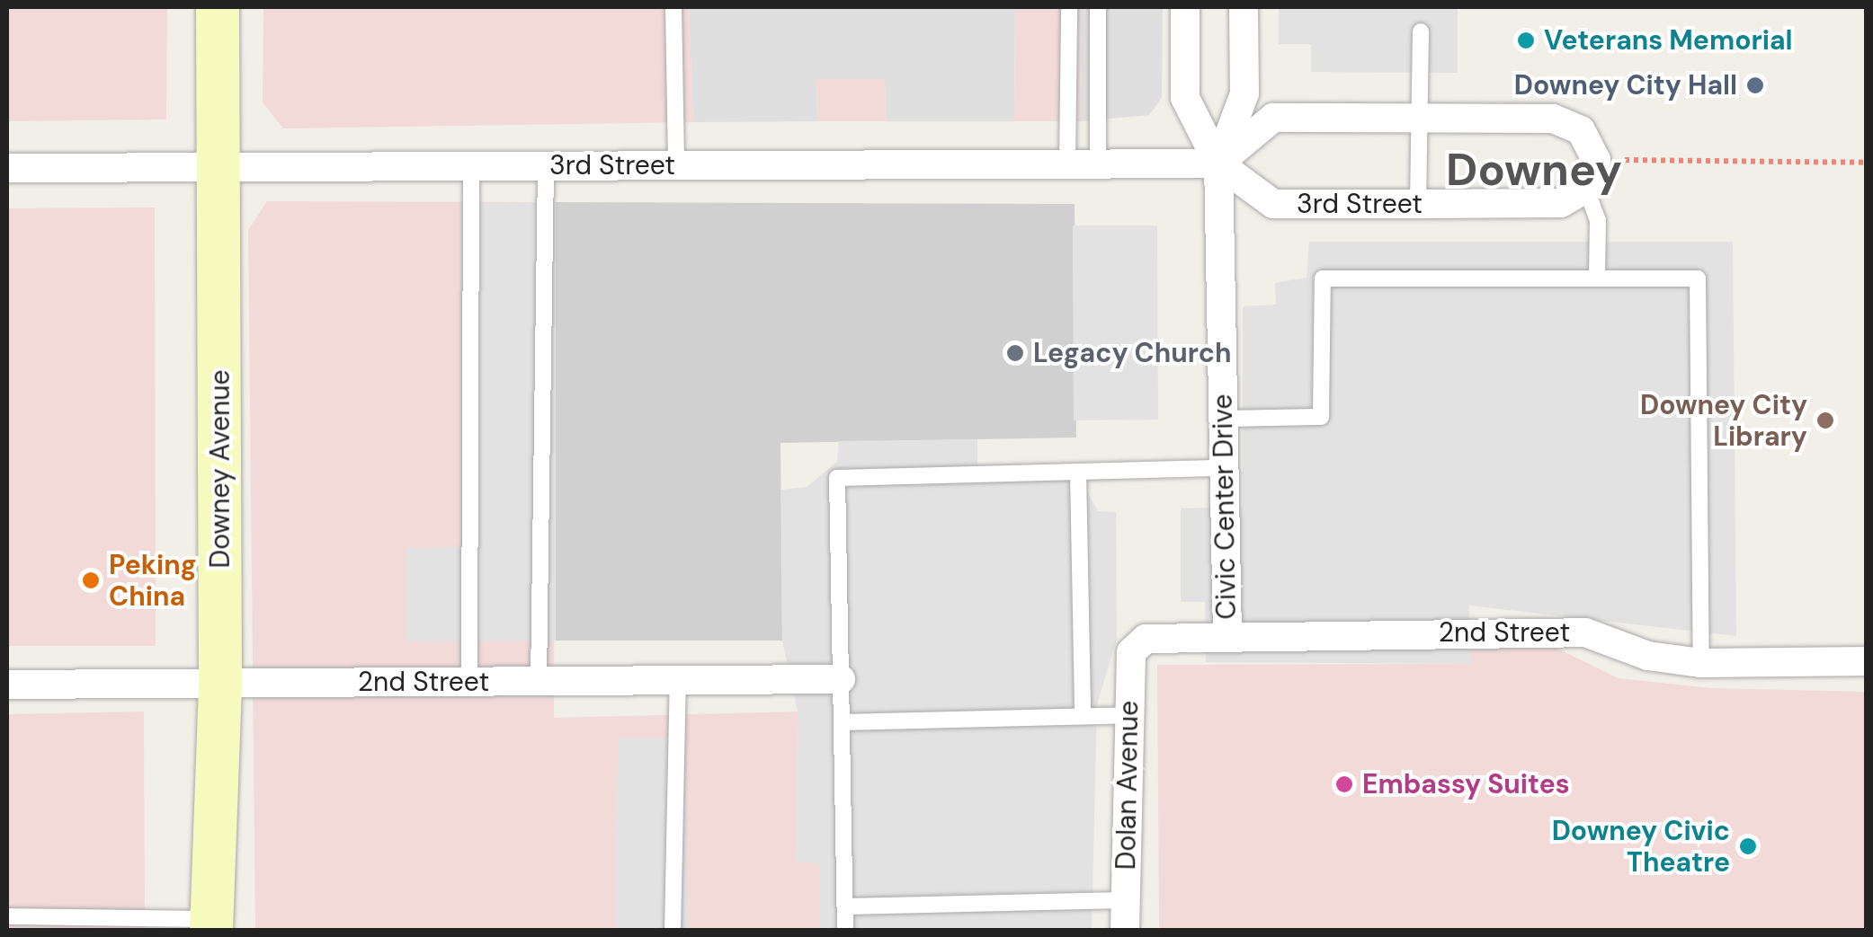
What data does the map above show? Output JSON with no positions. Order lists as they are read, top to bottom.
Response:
{
  "streets": {
    "main road": ["Downey Avenue"],
    "street": [
      "3rd Street",
      "Civic Center Drive",
      "2nd Street",
      "Dolan Avenue"
    ]
  },
  "crossings": [
    ["3rd Street", "Downey Avenue"],
    ["3rd Street", "Civic Center Drive"],
    ["Downey Avenue", "2nd Street"],
    ["Civic Center Drive", "2nd Street"],
    ["2nd Street", "Dolan Avenue"]
  ],
  "districts": ["Downey"],
  "places": [
    "Veterans Memorial",
    "Downey City Hall",
    "Legacy Church",
    "Downey City Library",
    "Peking China",
    "Embassy Suites",
    "Downey Civic Theatre"
  ]
}
